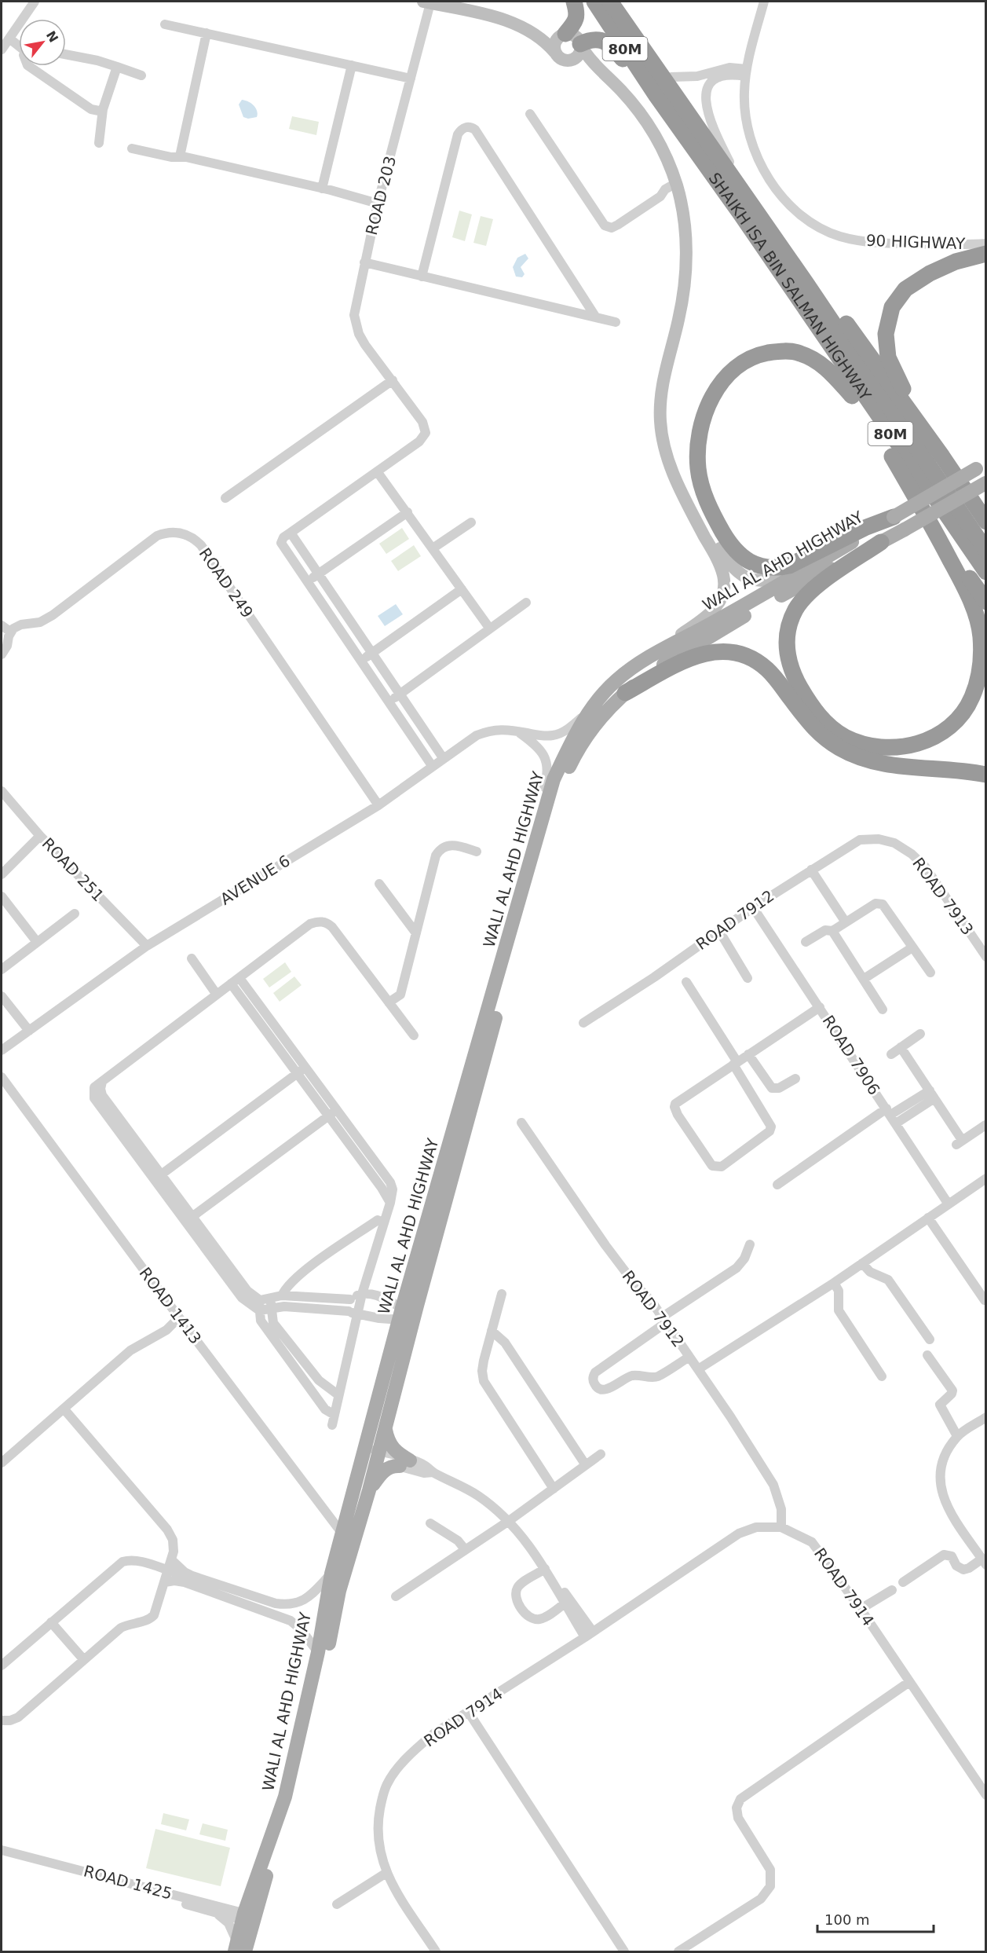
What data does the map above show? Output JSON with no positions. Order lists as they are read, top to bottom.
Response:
{
  "streets": {
    "highway": ["80M", "SHAIKH ISA BIN SALMAN HIGHWAY"],
    "main road": ["WALI AL AHD HIGHWAY"],
    "street": [
      "ROAD 203",
      "90 HIGHWAY",
      "ROAD 249",
      "ROAD 251",
      "AVENUE 6",
      "ROAD 7913",
      "ROAD 7912",
      "ROAD 7906",
      "ROAD 1413",
      "ROAD 7914",
      "ROAD 1425"
    ]
  },
  "crossings": [
    ["WALI AL AHD HIGHWAY", "AVENUE 6"],
    ["WALI AL AHD HIGHWAY", "ROAD 1413"],
    ["WALI AL AHD HIGHWAY", "ROAD 1425"],
    ["ROAD 249", "AVENUE 6"],
    ["ROAD 251", "AVENUE 6"],
    ["ROAD 7913", "ROAD 7912"],
    ["ROAD 7912", "ROAD 7906"],
    ["ROAD 7912", "ROAD 7914"]
  ],
  "scale_bar": "100 m",
  "north": "top right"
}
